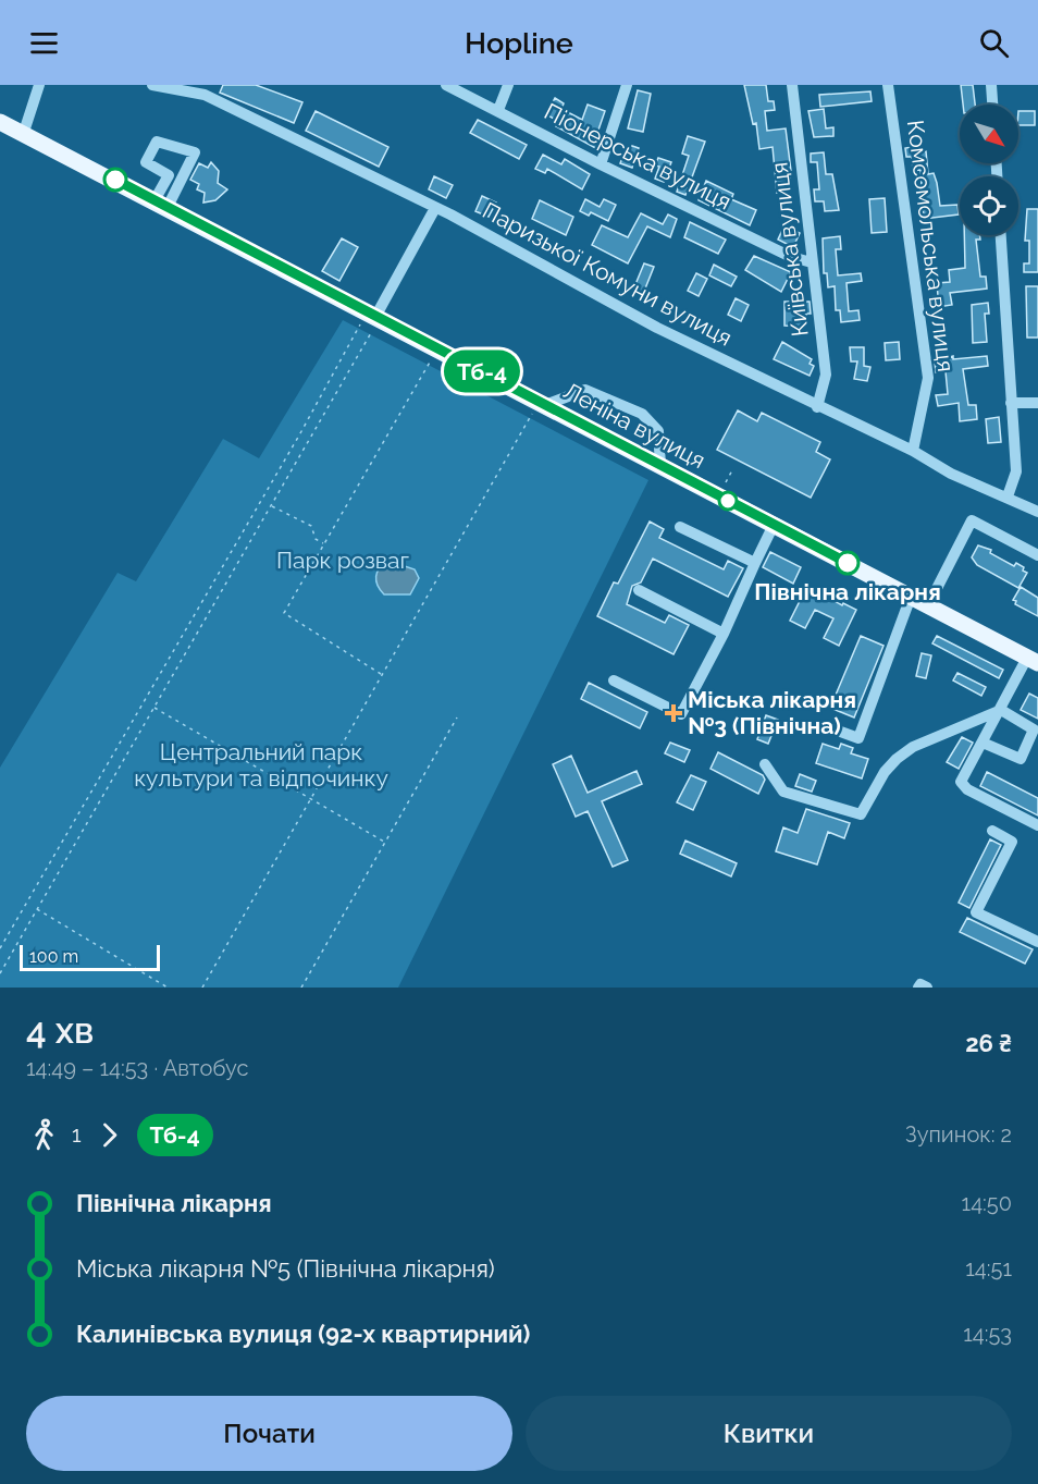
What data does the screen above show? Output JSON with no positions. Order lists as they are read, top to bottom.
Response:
{
  "streets": {
    "main road": ["Леніна вулиця"],
    "street": [
      "Піонерська вулиця",
      "Комсомольська вулиця",
      "Київська вулиця",
      "Паризької Комуни вулиця"
    ]
  },
  "crossings": [
    ["Піонерська вулиця", "Київська вулиця"],
    ["Комсомольська вулиця", "Паризької Комуни вулиця"],
    ["Київська вулиця", "Паризької Комуни вулиця"]
  ],
  "parks": ["Парк розваг", "Центральний парк культури та відпочинку"],
  "places": {
    "other": ["Північна лікарня"],
    "health": ["Міська лікарня №3 (Північна)"]
  },
  "lines": ["bus line Тб-4"],
  "scale_bar": "100 m",
  "north": "bottom right",
  "page": {
    "header": "Hopline",
    "on_map": "Тб-4",
    "scale": "100 m",
    "heading": ["4 хв", "14:49 – 14:53 · Автобус", "26 ₴"],
    "legs": ["1", "Тб-4", "Зупинок: 2"],
    "list": [
      {
        "name": "Північна лікарня",
        "value": "14:50"
      },
      {
        "name": "Міська лікарня №5 (Північна лікарня)",
        "value": "14:51"
      },
      {
        "name": "Калинівська вулиця (92-х квартирний)",
        "value": "14:53"
      }
    ],
    "buttons": ["Почати", "Квитки"]
  }
}
